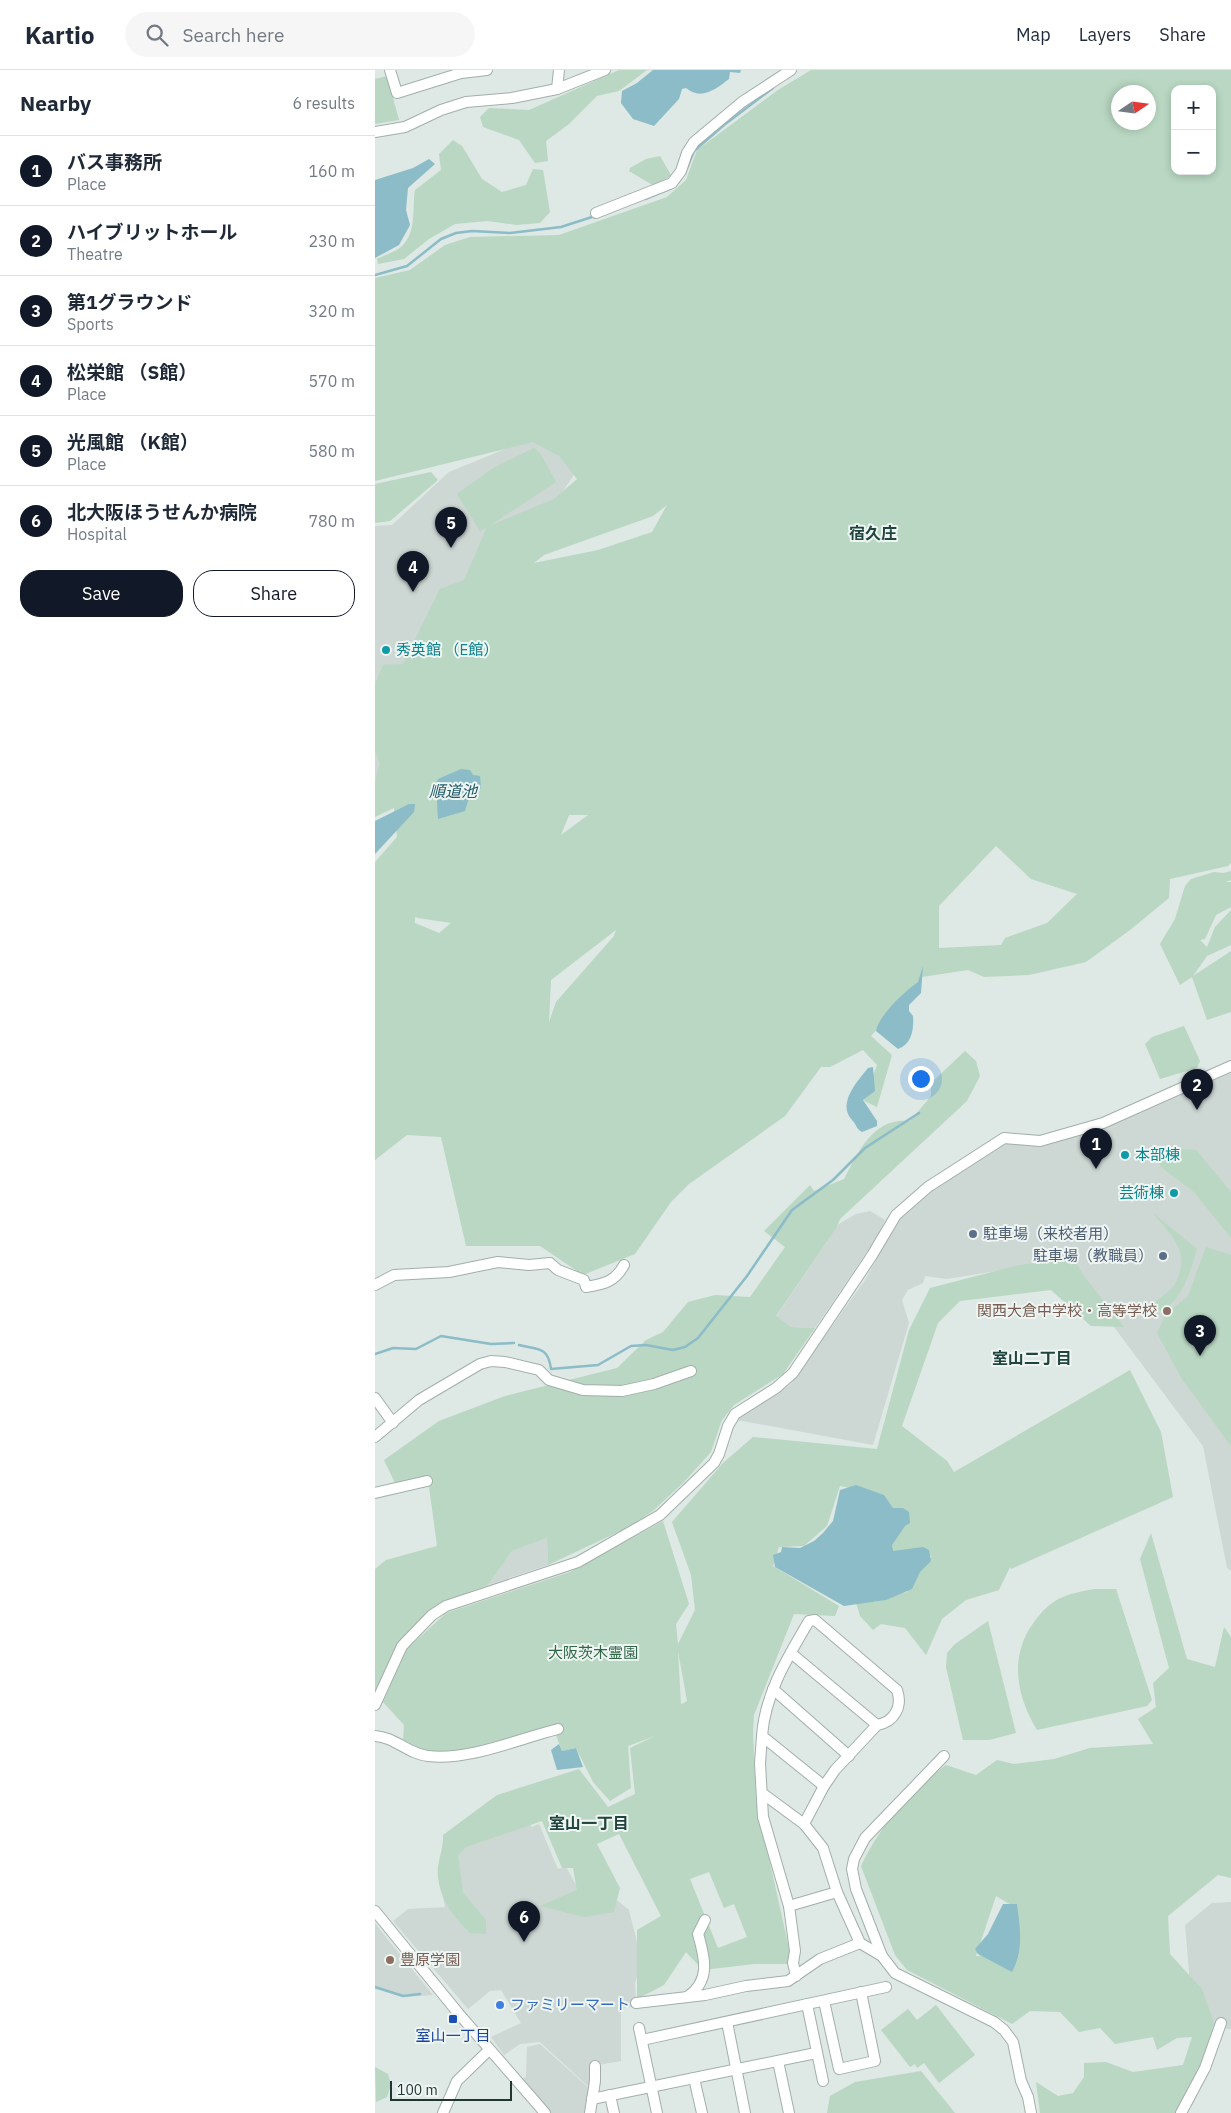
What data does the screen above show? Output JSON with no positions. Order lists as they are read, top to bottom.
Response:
{
  "districts": ["宿久庄", "室山二丁目", "室山一丁目"],
  "water": ["順道池"],
  "parks": ["大阪茨木霊園"],
  "places": {
    "other": [
      "秀英館 （E館）",
      "本部棟",
      "芸術棟",
      "駐車場（来校者用）",
      "駐車場（教職員）",
      "関西大倉中学校・高等学校",
      "豊原学園",
      "ファミリーマート"
    ],
    "transit": ["室山一丁目"]
  },
  "scale_bar": "100 m",
  "north": "right",
  "page": {
    "header": "Kartio",
    "search": "Search here",
    "nav": ["Map", "Layers", "Share"],
    "heading": ["Nearby", "6 results"],
    "map_buttons": ["+", "−"],
    "list": [
      {
        "mark": "1",
        "name": "バス事務所",
        "note": "Place",
        "value": "160 m"
      },
      {
        "mark": "2",
        "name": "ハイブリットホール",
        "note": "Theatre",
        "value": "230 m"
      },
      {
        "mark": "3",
        "name": "第1グラウンド",
        "note": "Sports",
        "value": "320 m"
      },
      {
        "mark": "4",
        "name": "松栄館 （S館）",
        "note": "Place",
        "value": "570 m"
      },
      {
        "mark": "5",
        "name": "光風館 （K館）",
        "note": "Place",
        "value": "580 m"
      },
      {
        "mark": "6",
        "name": "北大阪ほうせんか病院",
        "note": "Hospital",
        "value": "780 m"
      }
    ],
    "pins": [
      "5",
      "4",
      "2",
      "1",
      "3",
      "6"
    ],
    "buttons": ["Save", "Share"],
    "scale": "100 m"
  }
}
